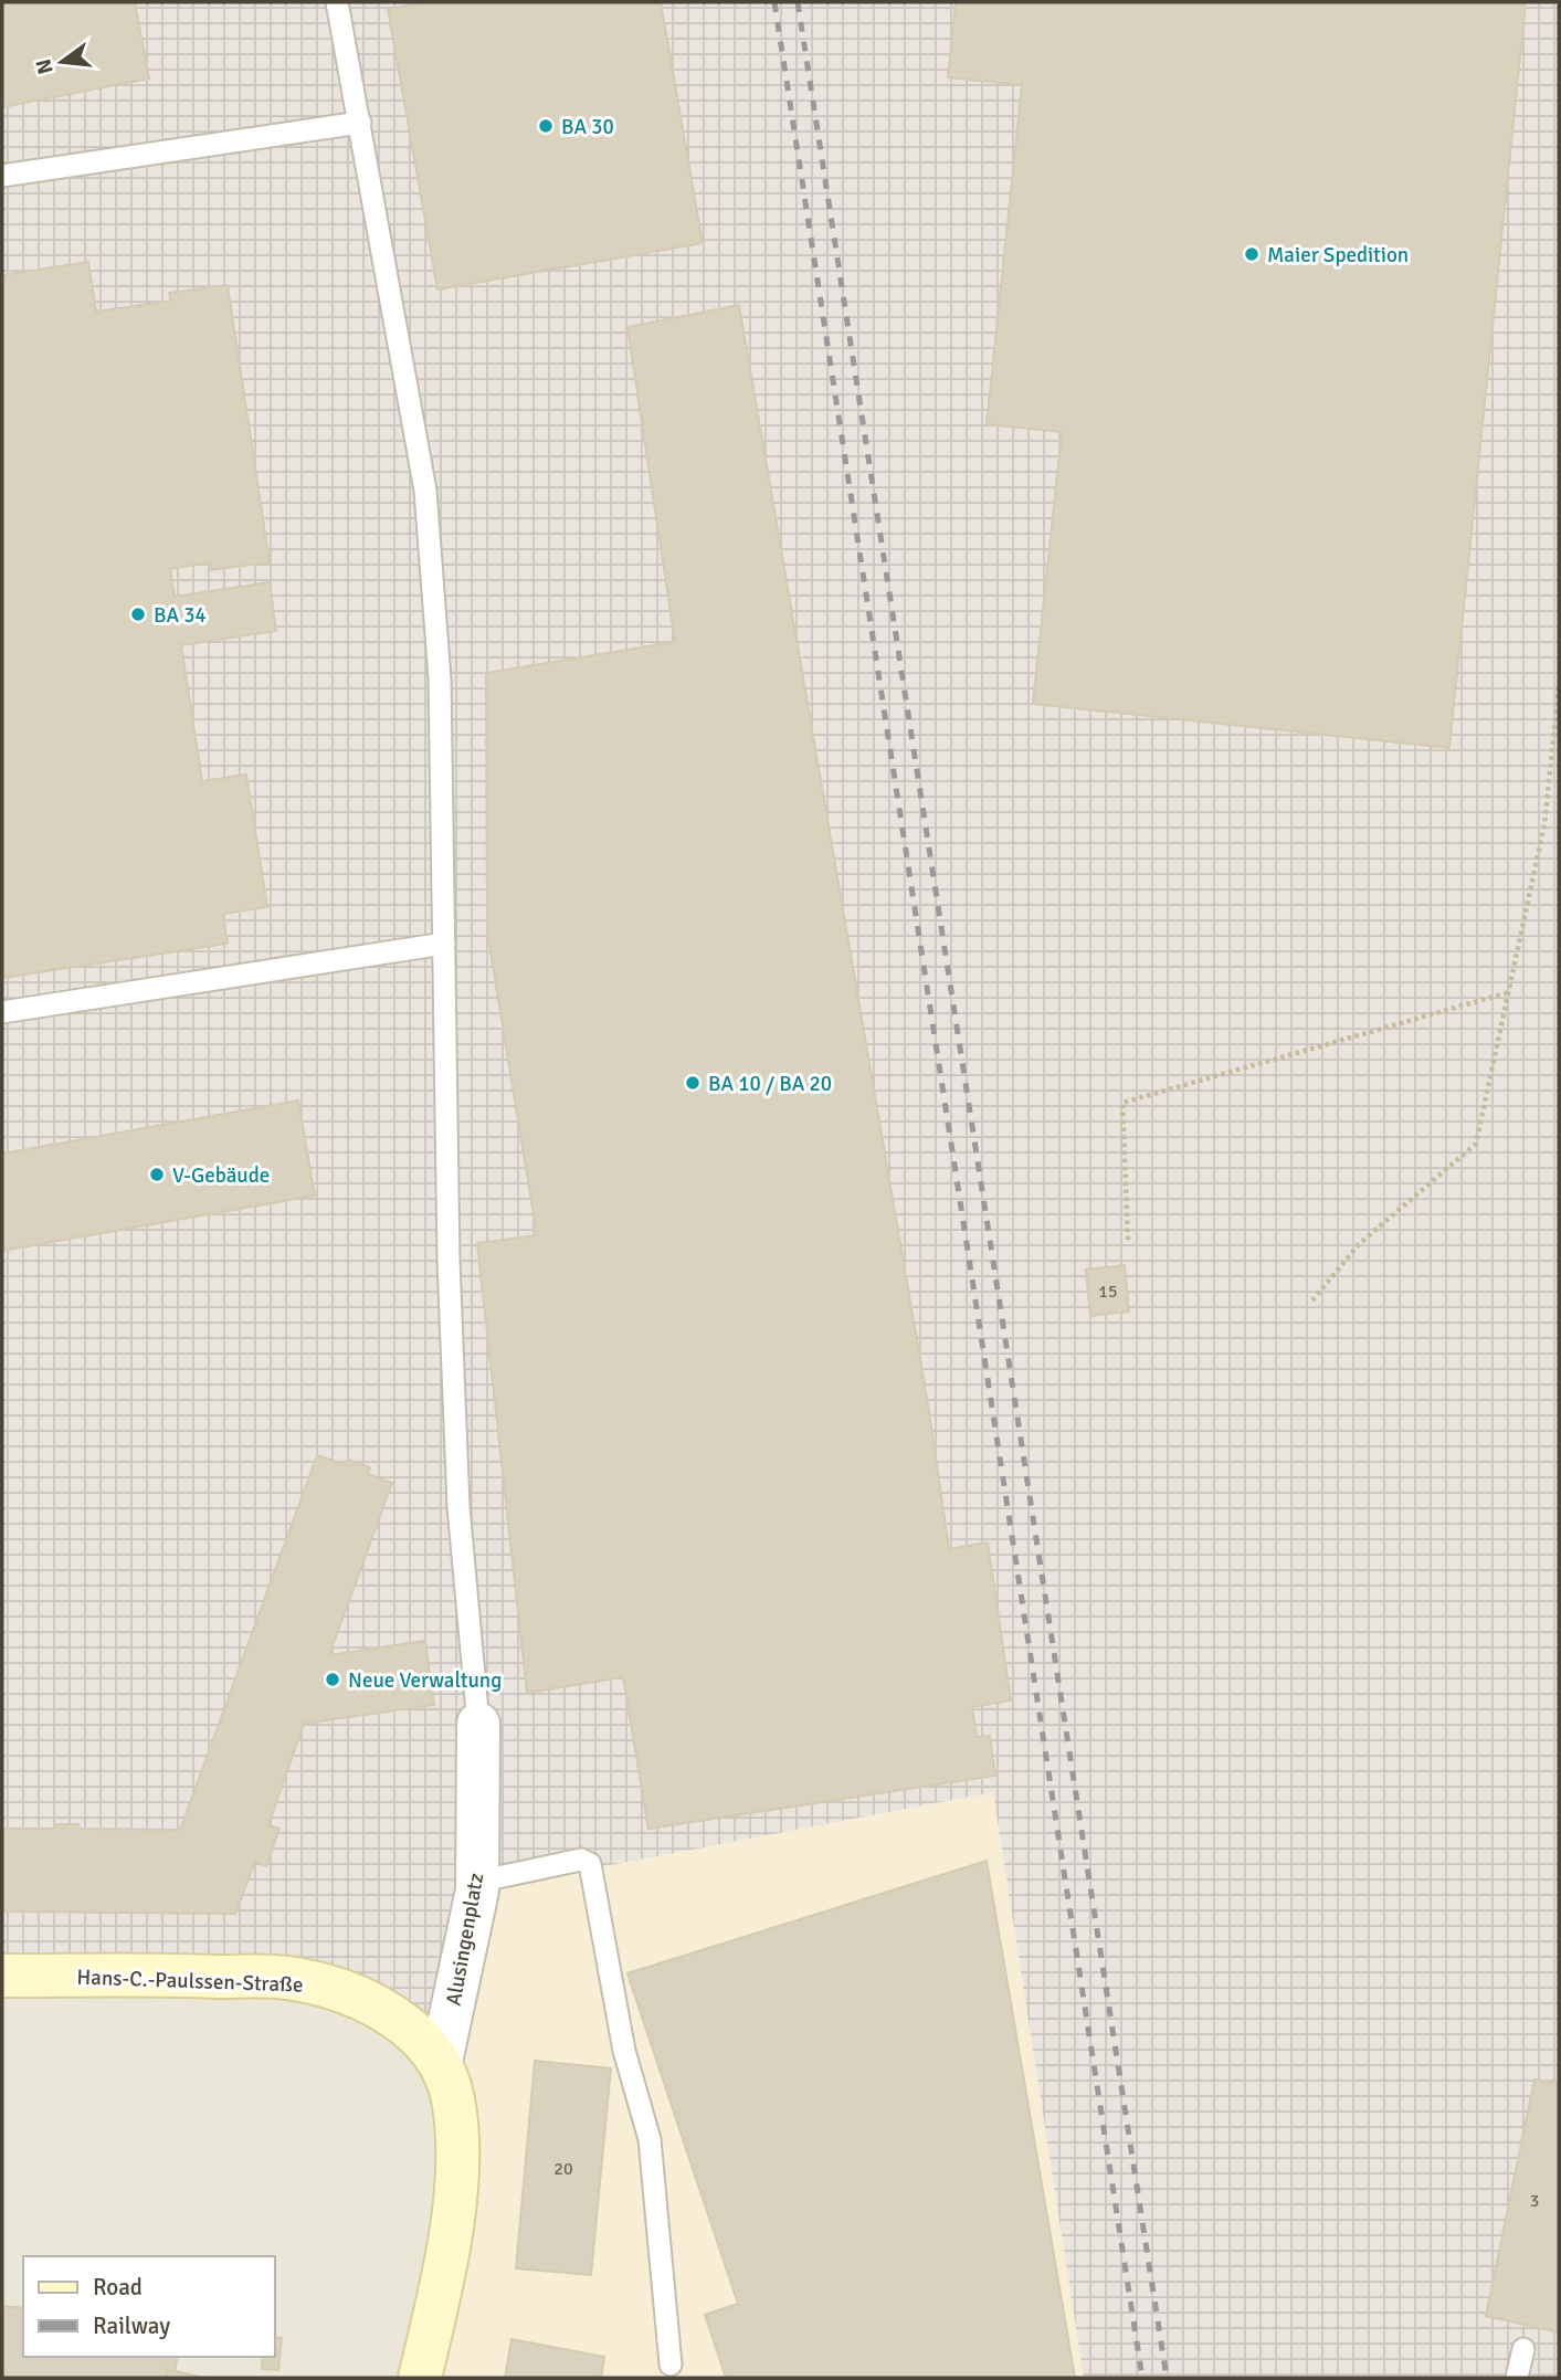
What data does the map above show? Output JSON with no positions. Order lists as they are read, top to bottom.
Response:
{
  "streets": {
    "street": ["Alusingenplatz", "Hans-C.-Paulssen-Straße"]
  },
  "crossings": [
    ["Alusingenplatz", "Hans-C.-Paulssen-Straße"]
  ],
  "places": [
    "BA 30",
    "Maier Spedition",
    "BA 34",
    "BA 10 / BA 20",
    "V-Gebäude",
    "Neue Verwaltung"
  ],
  "house_numbers": ["15", "20", "3"],
  "legend": ["Road", "Railway"],
  "north": "left"
}
